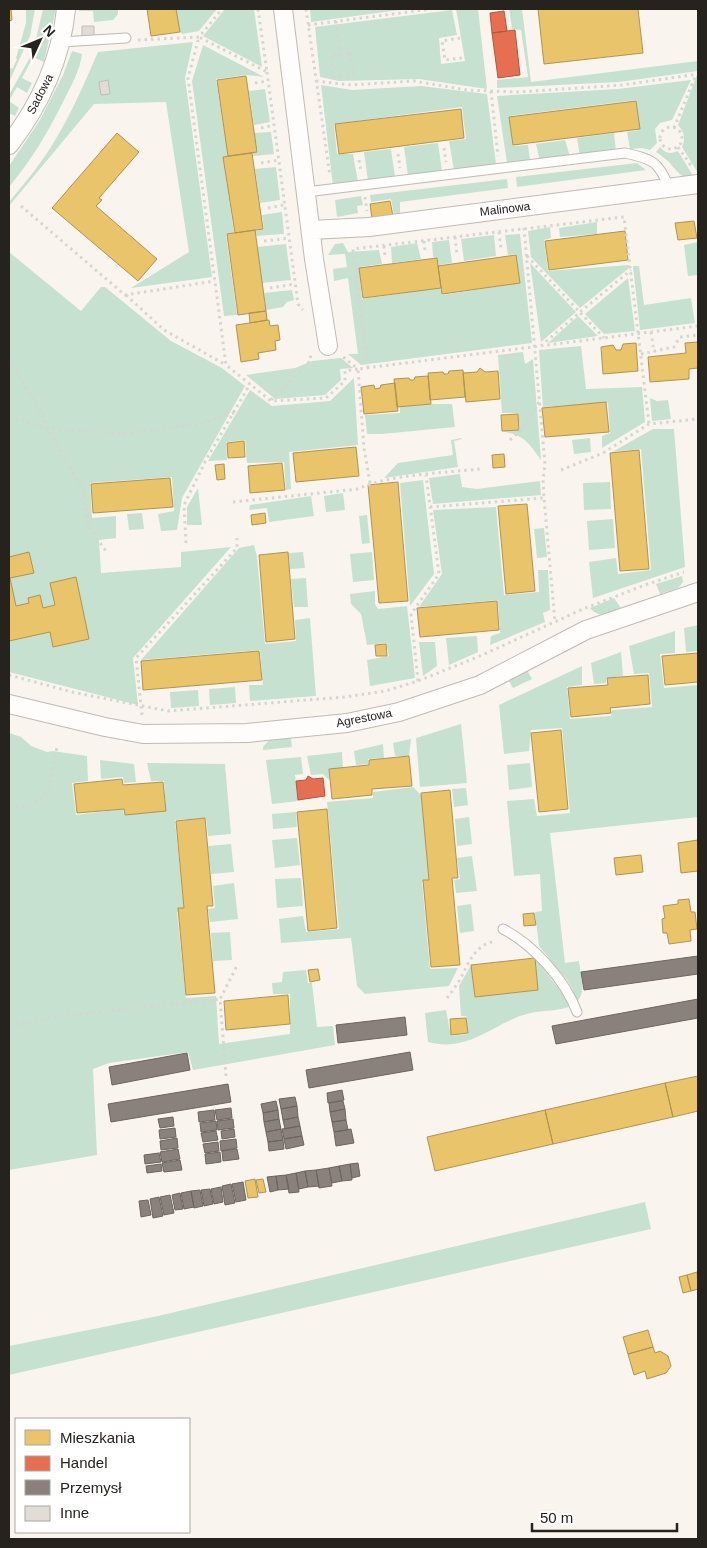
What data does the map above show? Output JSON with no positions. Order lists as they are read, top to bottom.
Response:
{
  "streets": {
    "street": ["Sadowa", "Malinowa", "Agrestowa"]
  },
  "legend": [
    "Mieszkania",
    "Handel",
    "Przemysł",
    "Inne"
  ],
  "scale_bar": "50 m",
  "north": "top right"
}
